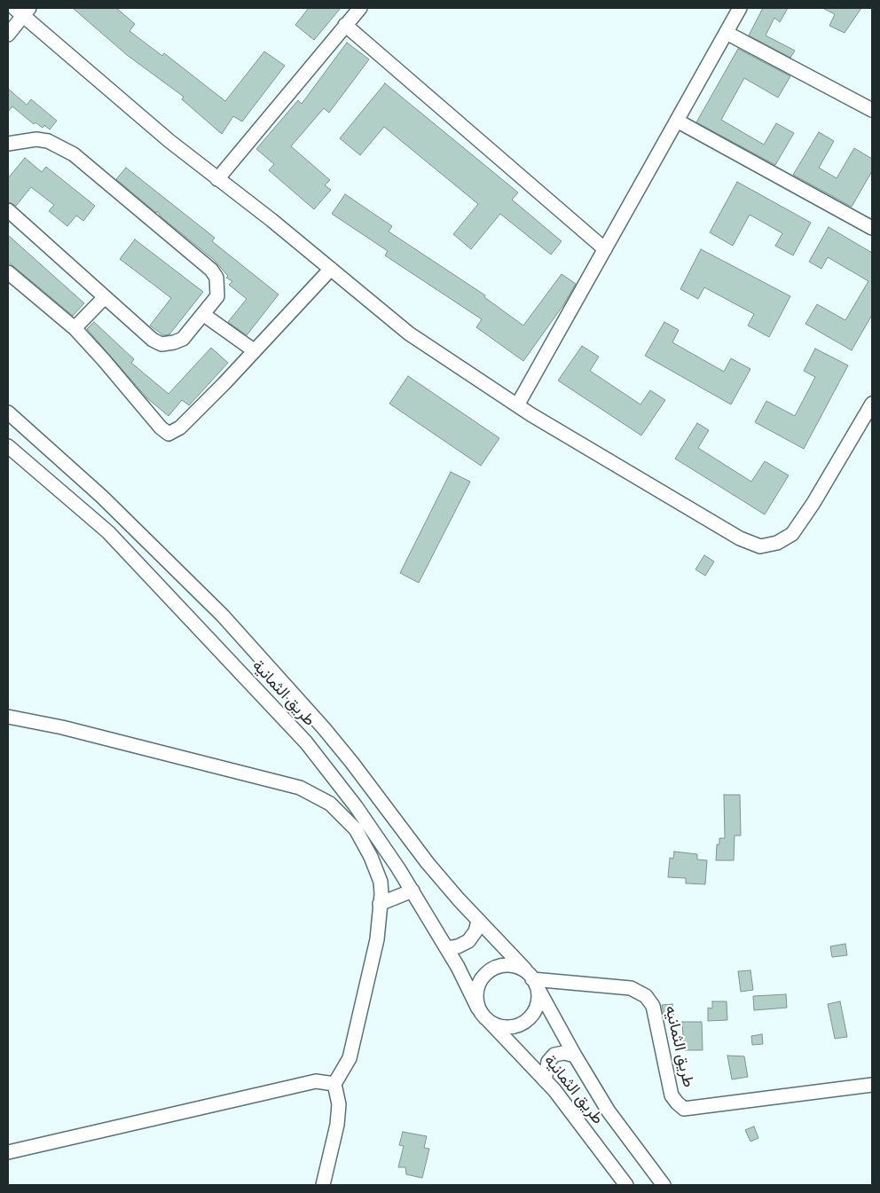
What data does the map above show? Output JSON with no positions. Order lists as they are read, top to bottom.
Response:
{
  "streets": {
    "street": ["طريق الثمانية", "طريق الثمانيه"]
  },
  "crossings": [
    ["طريق الثمانية", "طريق الثمانيه"]
  ]
}
